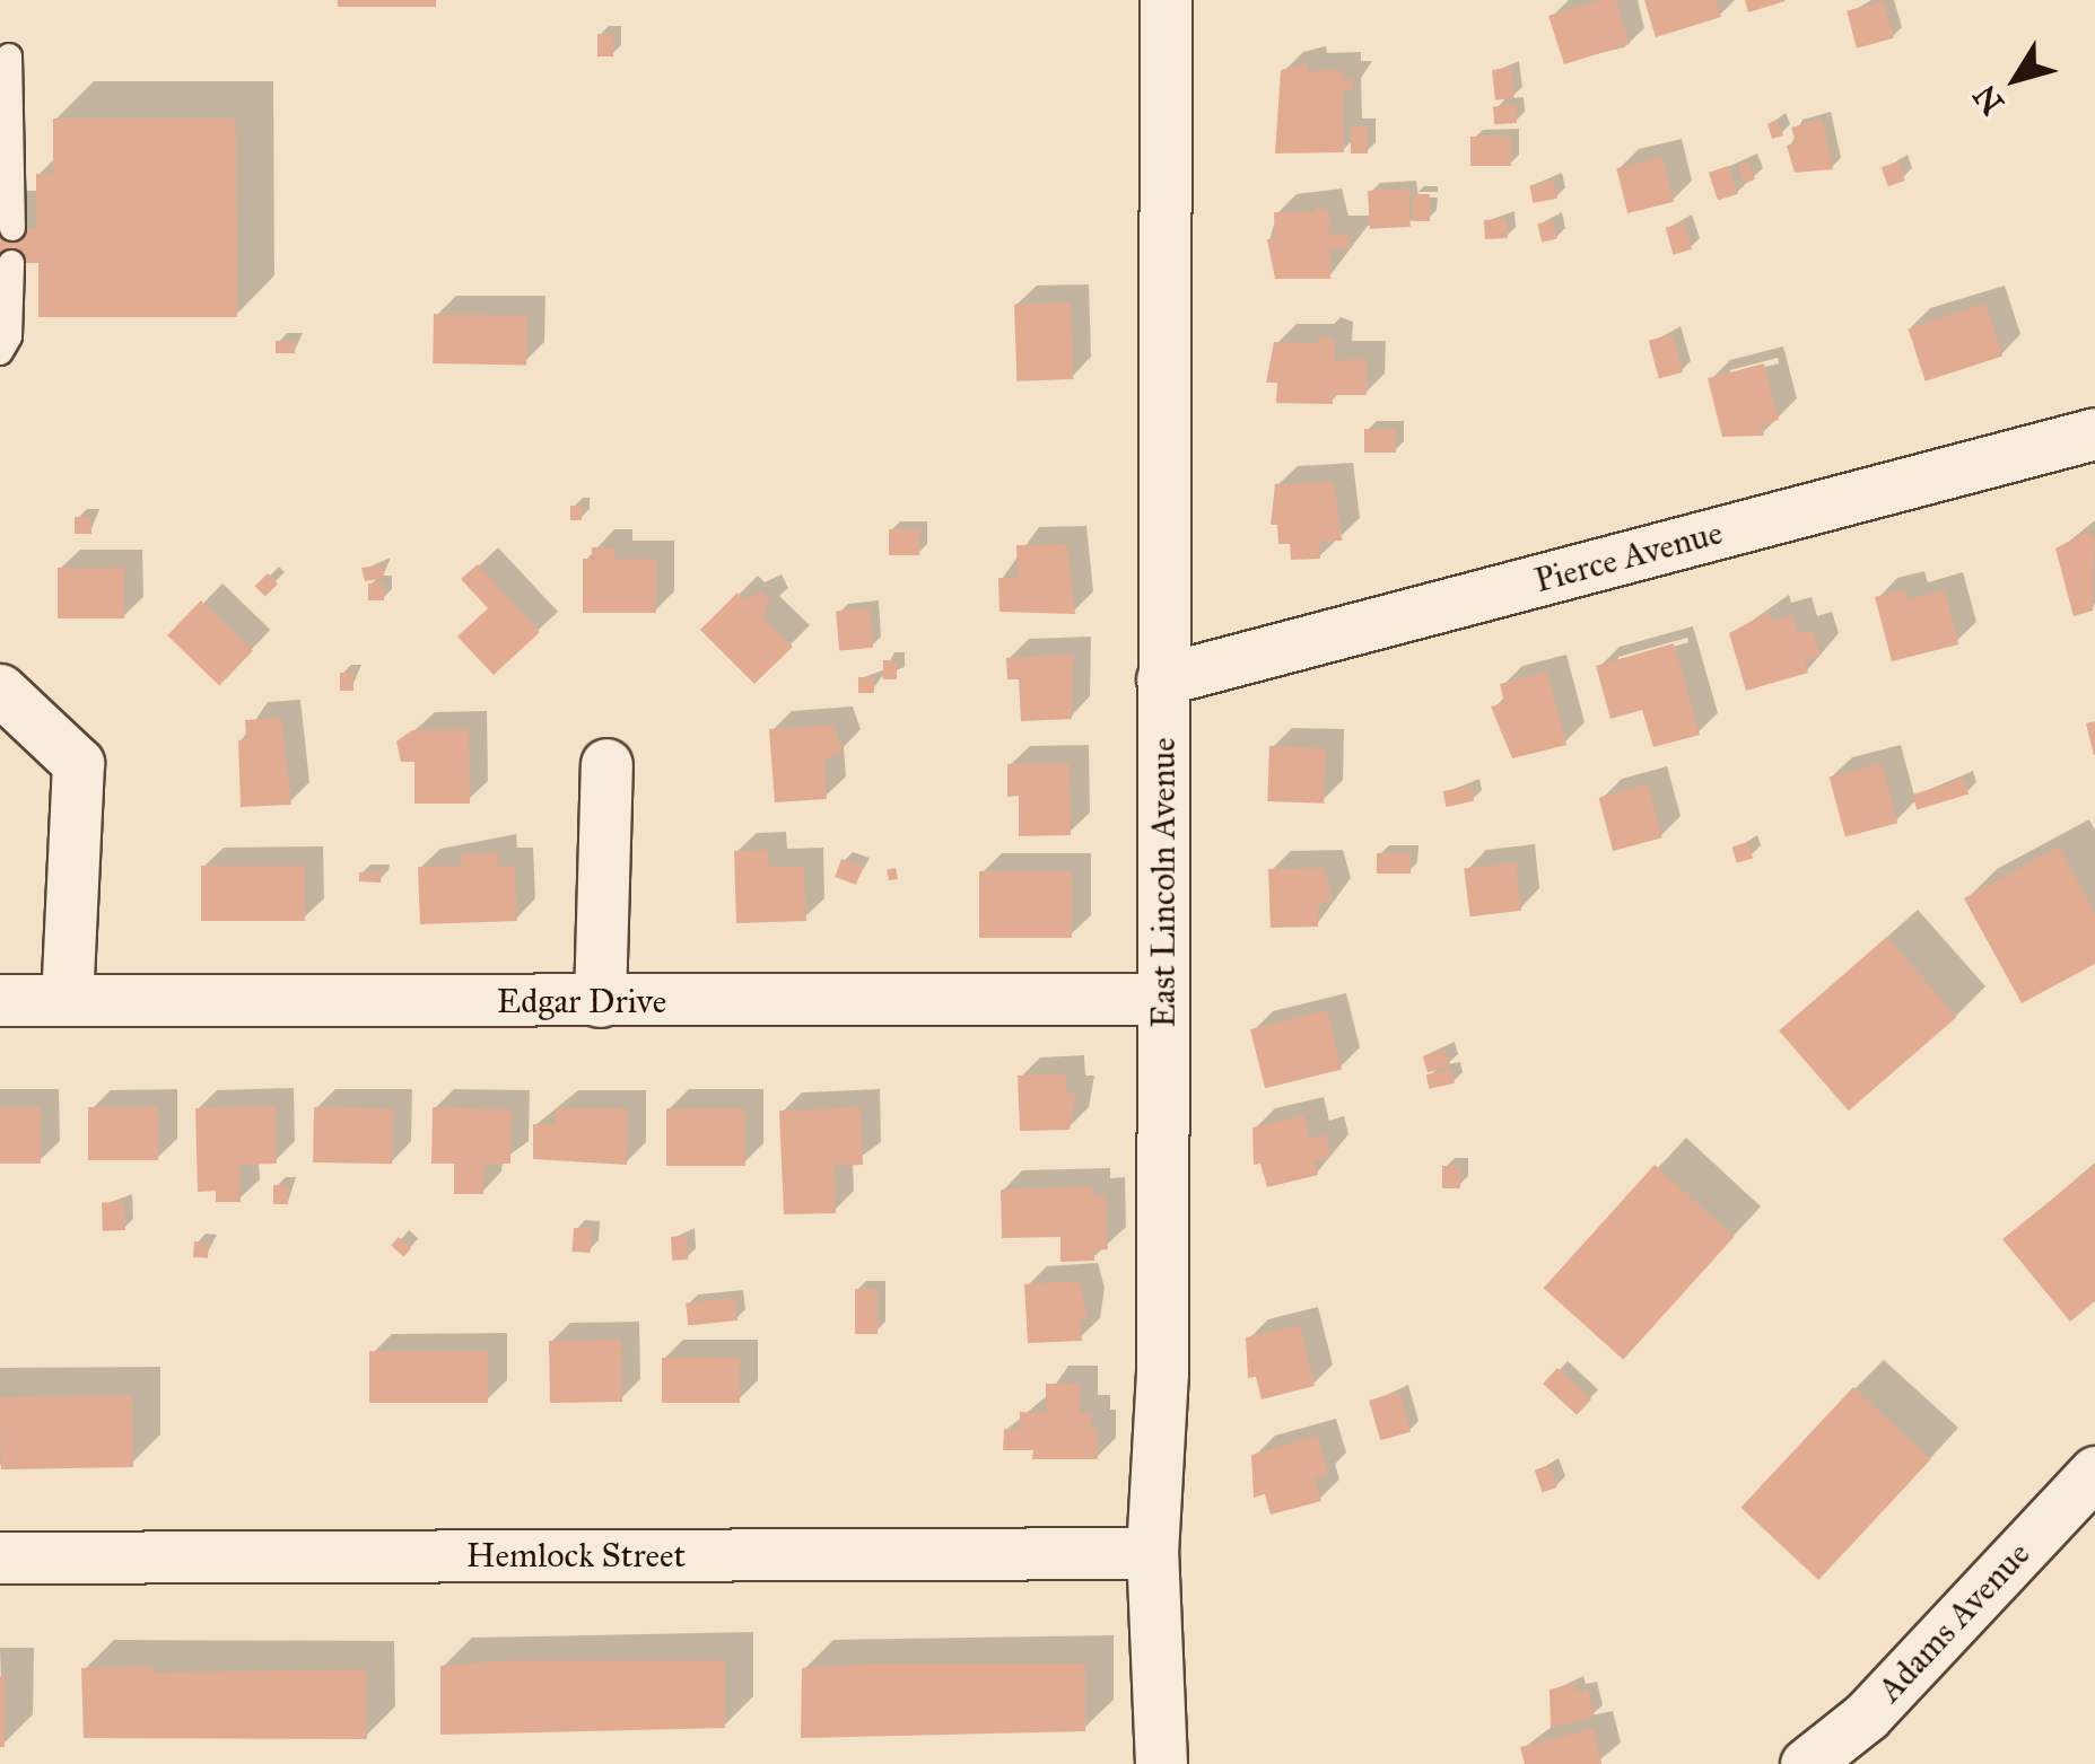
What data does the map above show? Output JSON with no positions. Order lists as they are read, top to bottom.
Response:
{
  "streets": {
    "street": [
      "Pierce Avenue",
      "East Lincoln Avenue",
      "Edgar Drive",
      "Hemlock Street",
      "Adams Avenue"
    ]
  },
  "crossings": [
    ["Pierce Avenue", "East Lincoln Avenue"],
    ["East Lincoln Avenue", "Edgar Drive"],
    ["East Lincoln Avenue", "Hemlock Street"]
  ],
  "north": "bottom left"
}
